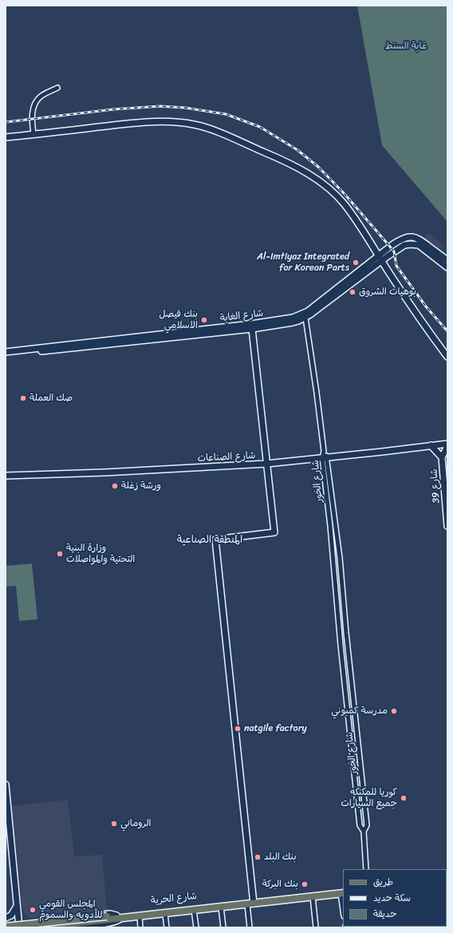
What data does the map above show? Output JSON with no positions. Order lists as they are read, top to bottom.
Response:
{
  "streets": {
    "main road": ["شارع الحرية"],
    "street": [
      "شارع الغابة",
      "شارع الصناعات",
      "شارع الخور",
      "شارع 39"
    ]
  },
  "crossings": [
    ["شارع الغابة", "شارع الخور"],
    ["شارع الصناعات", "شارع الخور"]
  ],
  "districts": ["المنطقة الصناعية"],
  "parks": ["غابة السنط"],
  "places": [
    "Al-Imtiyaz Integrated for Korean Parts",
    "بوهيات الشروق",
    "بنك فيصل الاسلامي",
    "صك العملة",
    "ورشة زغلة",
    "وزارة البنية التحتية والمواصلات",
    "مدرسة كمبوني",
    "natgile factory",
    "كوريا للمكنكه جميع السيارات",
    "الروماني",
    "بنك البلد",
    "بنك البركة",
    "المجلس القومي للأدويه والسموم"
  ],
  "legend": ["طريق", "سكة حديد", "حديقة"]
}
